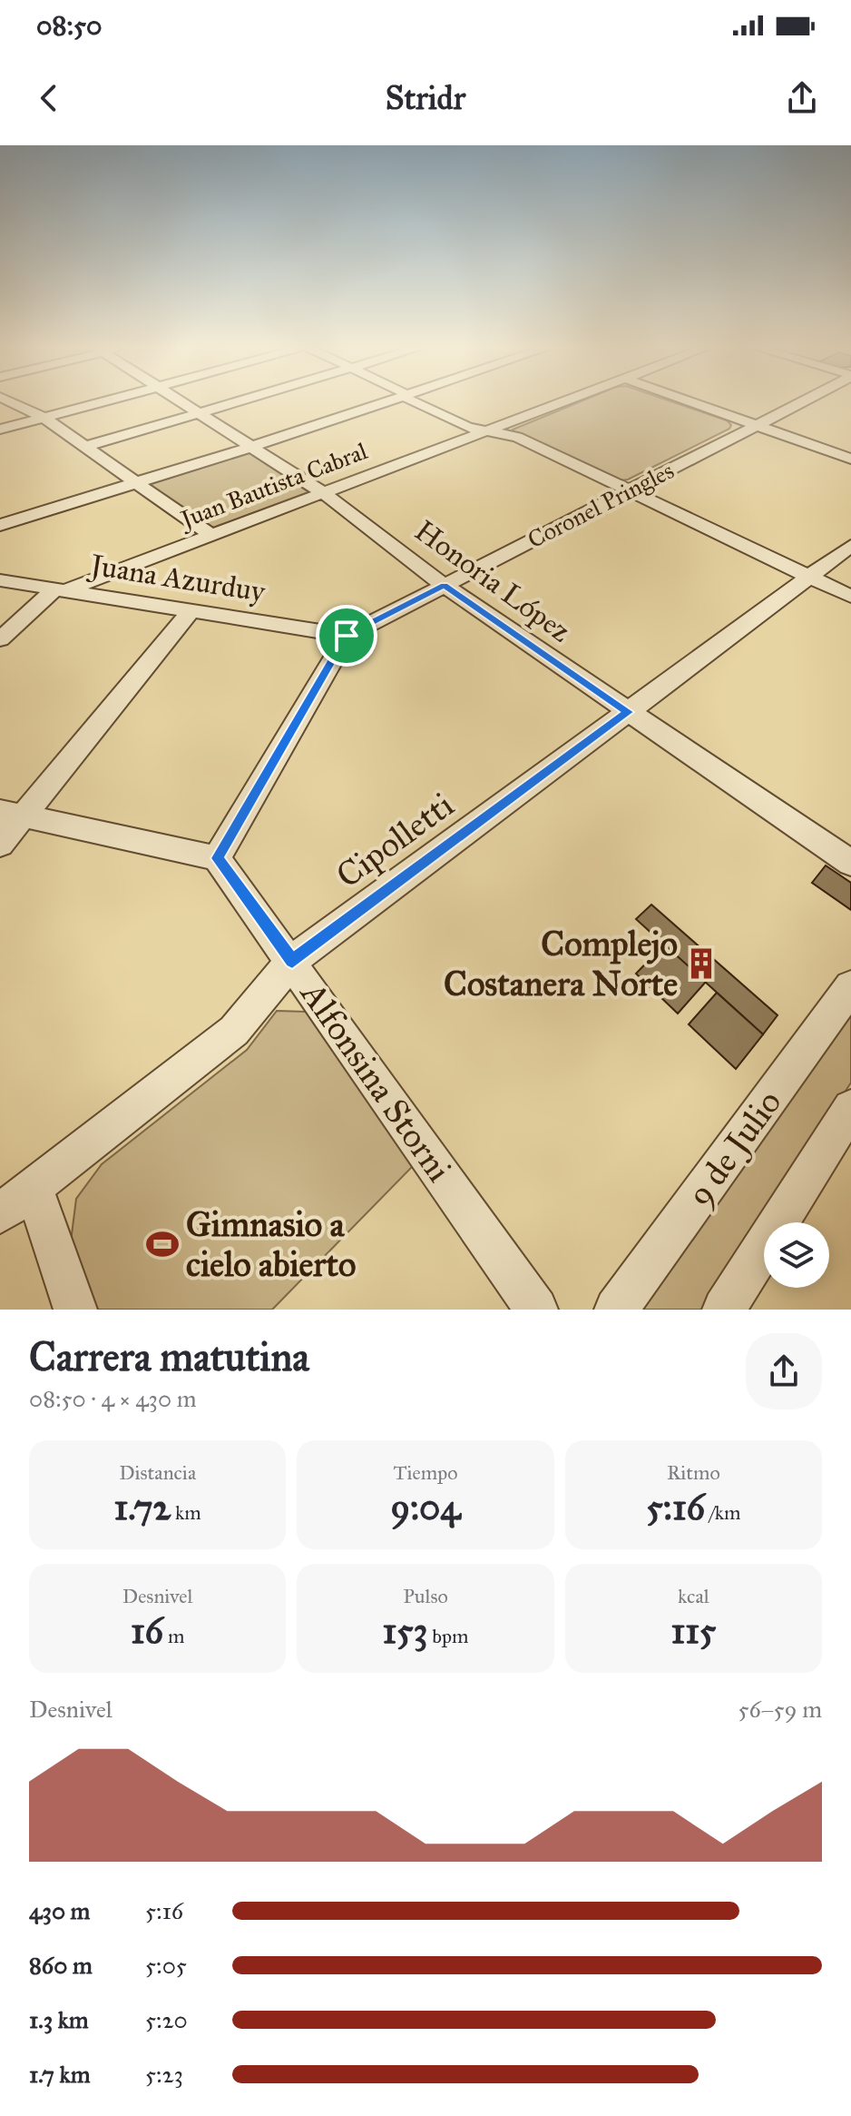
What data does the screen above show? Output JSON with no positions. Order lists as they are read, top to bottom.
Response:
{
  "streets": {
    "street": [
      "Juan Bautista Cabral",
      "Coronel Pringles",
      "Juana Azurduy",
      "Honoria López",
      "Cipolletti",
      "Alfonsina Storni",
      "9 de Julio"
    ]
  },
  "crossings": [
    ["Juan Bautista Cabral", "Juana Azurduy"],
    ["Juan Bautista Cabral", "Honoria López"],
    ["Coronel Pringles", "Juana Azurduy"],
    ["Coronel Pringles", "Honoria López"],
    ["Honoria López", "Cipolletti"],
    ["Cipolletti", "Alfonsina Storni"]
  ],
  "places": {
    "building": ["Complejo Costanera Norte"],
    "sports": ["Gimnasio a cielo abierto"]
  },
  "page": {
    "status": "08:50",
    "header": "Stridr",
    "heading": ["Carrera matutina", "08:50 · 4 × 430 m"],
    "stats": [
      ["Distancia", "1.72 km"],
      ["Tiempo", "9:04"],
      ["Ritmo", "5:16 /km"],
      ["Desnivel", "16 m"],
      ["Pulso", "153 bpm"],
      ["kcal", "115"]
    ],
    "chart": ["Desnivel", "56–59 m"],
    "list": [
      {
        "name": "430 m",
        "note": "5:16"
      },
      {
        "name": "860 m",
        "note": "5:05"
      },
      {
        "name": "1.3 km",
        "note": "5:20"
      },
      {
        "name": "1.7 km",
        "note": "5:23"
      }
    ]
  }
}
